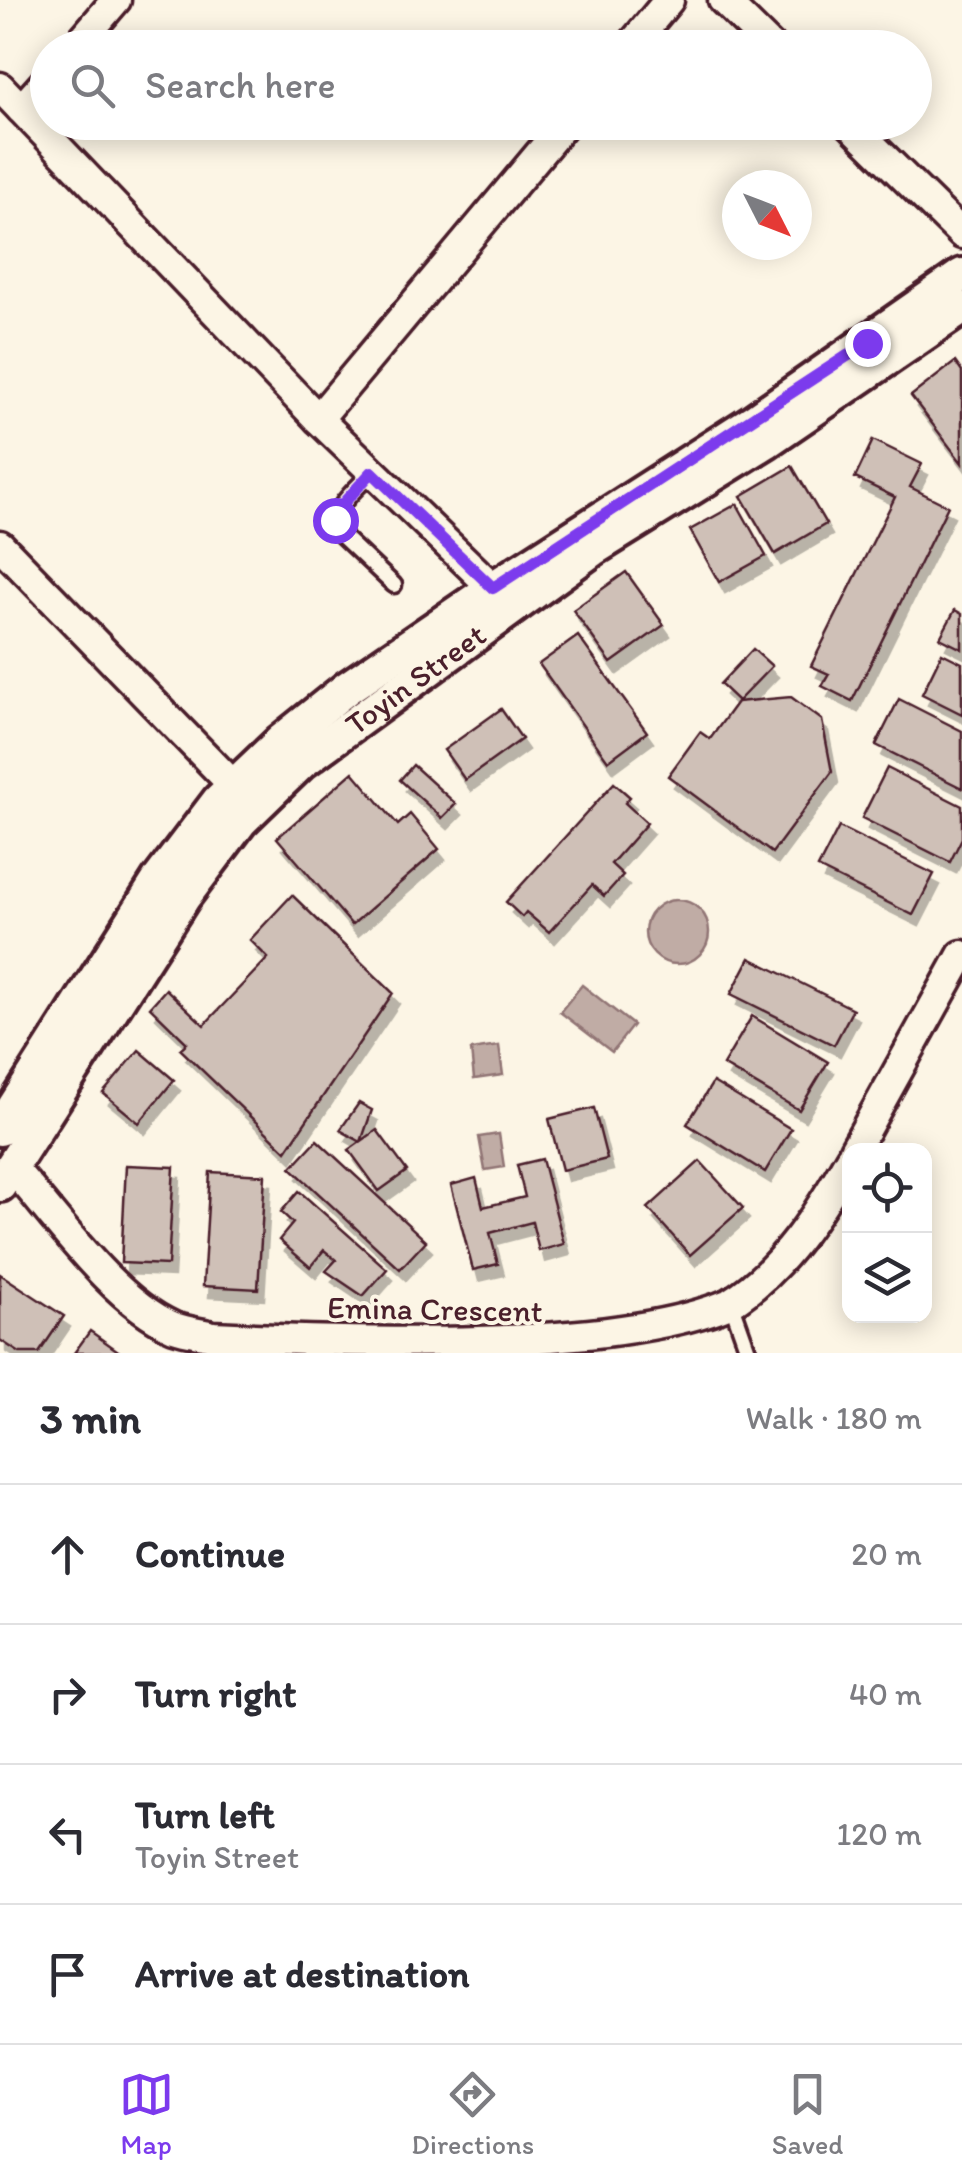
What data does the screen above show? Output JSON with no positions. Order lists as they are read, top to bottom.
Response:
{
  "streets": {
    "street": ["Toyin Street", "Emina Crescent"]
  },
  "crossings": [
    ["Toyin Street", "Emina Crescent"]
  ],
  "north": "bottom right",
  "page": {
    "search": "Search here",
    "heading": ["3 min", "Walk · 180 m"],
    "list": [
      ["Continue", "20 m"],
      ["Turn right", "40 m"],
      ["Turn left", "Toyin Street", "120 m"],
      "Arrive at destination"
    ],
    "nav": ["Map", "Directions", "Saved"]
  }
}
